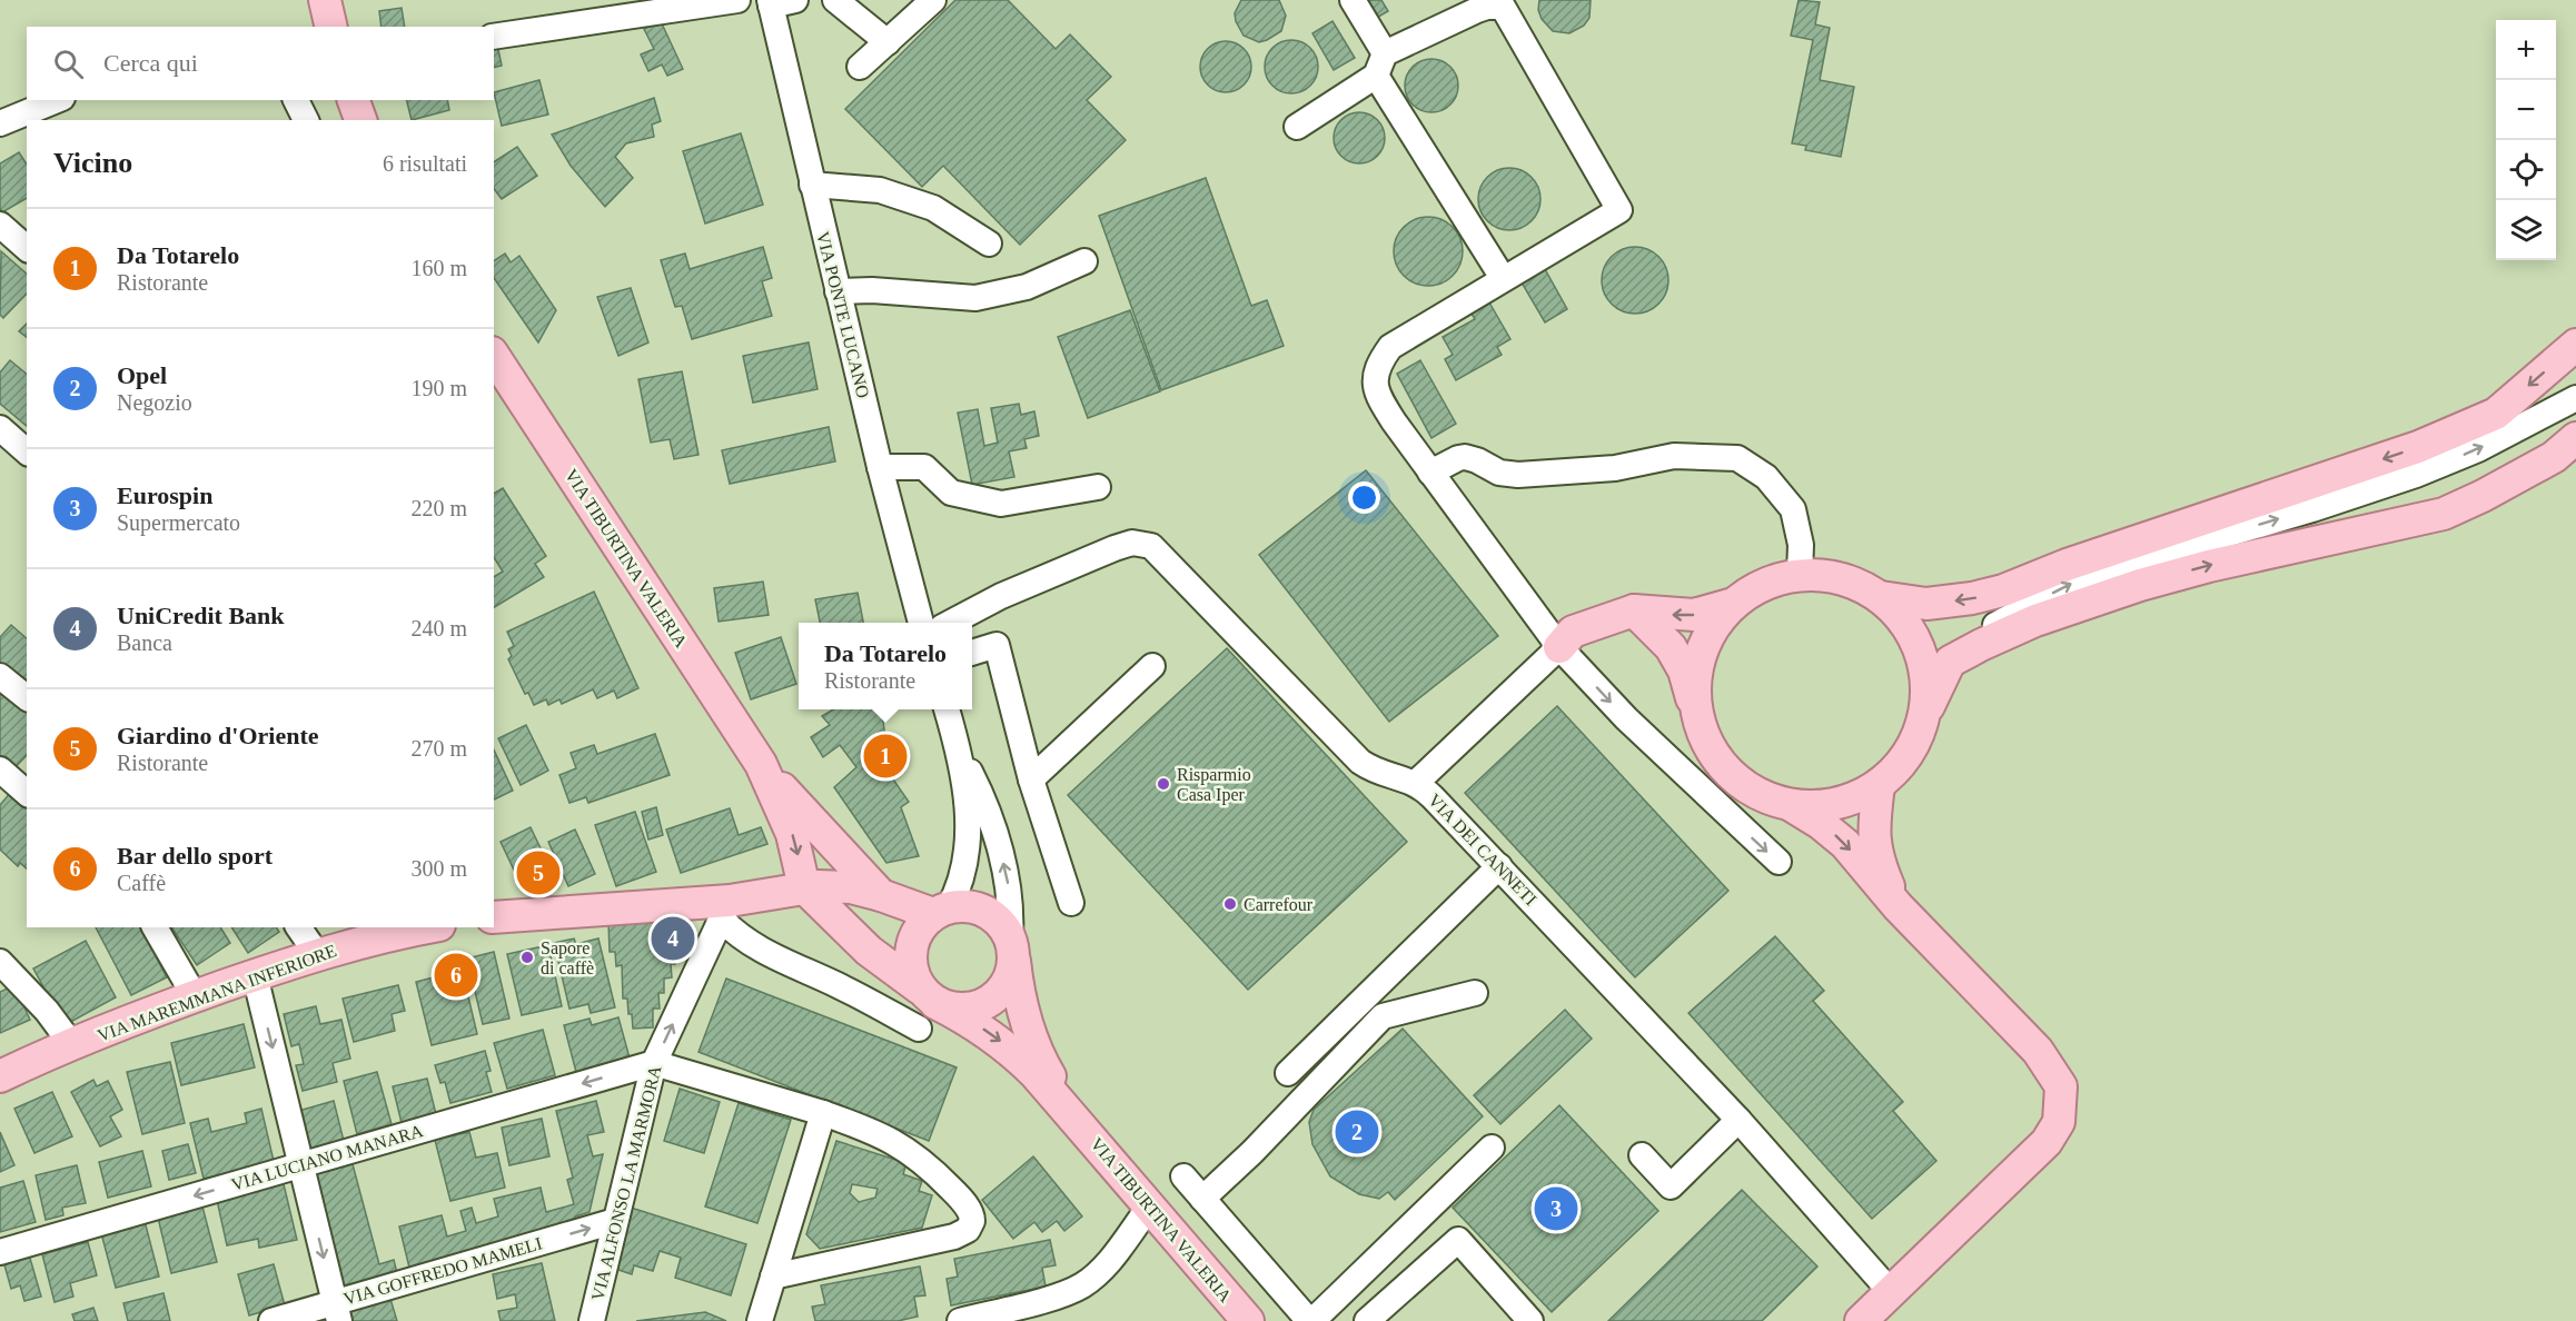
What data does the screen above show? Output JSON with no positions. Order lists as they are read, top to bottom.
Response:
{
  "streets": {
    "main road": ["VIA TIBURTINA VALERIA", "VIA MAREMMANA INFERIORE"],
    "street": [
      "VIA PONTE LUCANO",
      "VIA DEI CANNETI",
      "VIA LUCIANO MANARA",
      "VIA ALFONSO LA MARMORA",
      "VIA GOFFREDO MAMELI"
    ]
  },
  "crossings": [
    ["VIA LUCIANO MANARA", "VIA ALFONSO LA MARMORA"],
    ["VIA ALFONSO LA MARMORA", "VIA GOFFREDO MAMELI"]
  ],
  "one_way": ["VIA LUCIANO MANARA", "VIA ALFONSO LA MARMORA", "VIA GOFFREDO MAMELI"],
  "places": ["Risparmio Casa Iper", "Carrefour", "Sapore di caffè"],
  "page": {
    "map_buttons": ["+", "−"],
    "search": "Cerca qui",
    "heading": ["Vicino", "6 risultati"],
    "list": [
      {
        "mark": "1",
        "name": "Da Totarelo",
        "note": "Ristorante",
        "value": "160 m"
      },
      {
        "mark": "2",
        "name": "Opel",
        "note": "Negozio",
        "value": "190 m"
      },
      {
        "mark": "3",
        "name": "Eurospin",
        "note": "Supermercato",
        "value": "220 m"
      },
      {
        "mark": "4",
        "name": "UniCredit Bank",
        "note": "Banca",
        "value": "240 m"
      },
      {
        "mark": "5",
        "name": "Giardino d'Oriente",
        "note": "Ristorante",
        "value": "270 m"
      },
      {
        "mark": "6",
        "name": "Bar dello sport",
        "note": "Caffè",
        "value": "300 m"
      }
    ],
    "popup": ["Da Totarelo", "Ristorante"],
    "pins": [
      "1",
      "5",
      "4",
      "6",
      "2",
      "3"
    ]
  }
}
